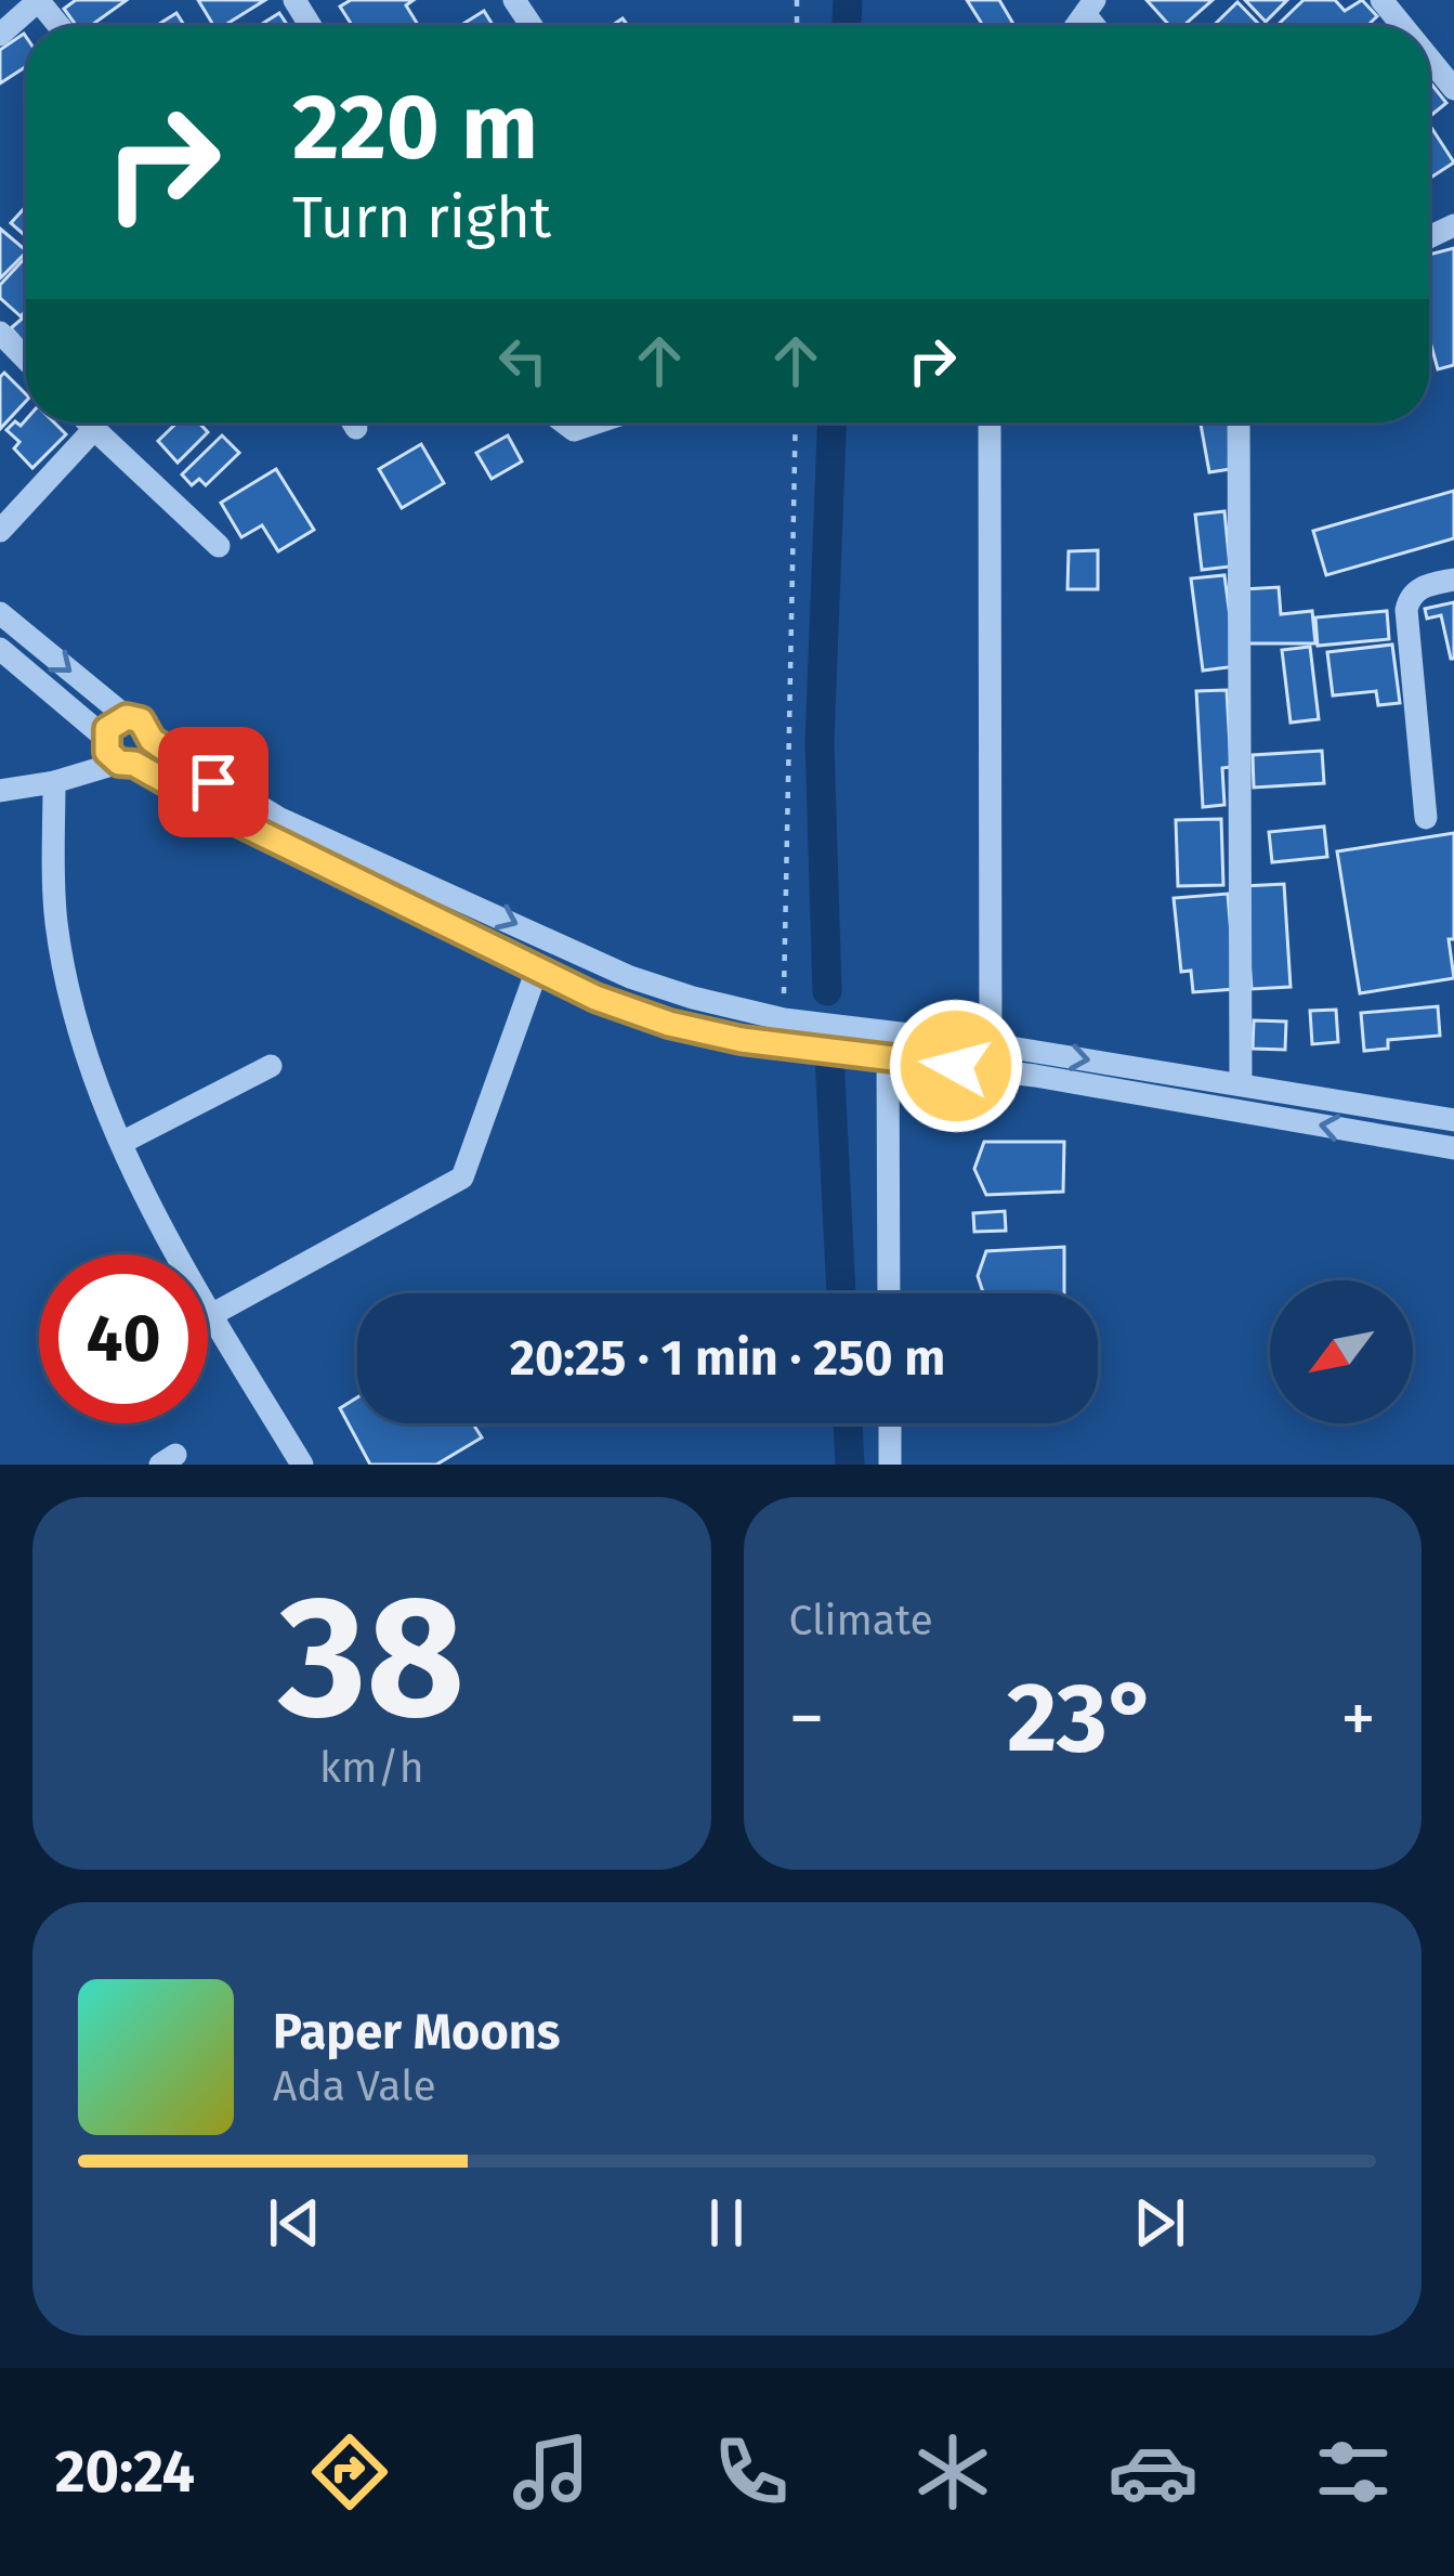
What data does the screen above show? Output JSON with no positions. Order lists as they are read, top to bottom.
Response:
{
  "north": "bottom left",
  "page": {
    "turn": ["220 m", "Turn right"],
    "limit": "40",
    "trip": "20:25 · 1 min · 250 m",
    "tile": [
      ["38", "km/h"],
      "Climate"
    ],
    "heat": ["−", "23°", "+"],
    "song": ["Paper Moons", "Ada Vale"],
    "tabs": "20:24"
  }
}
